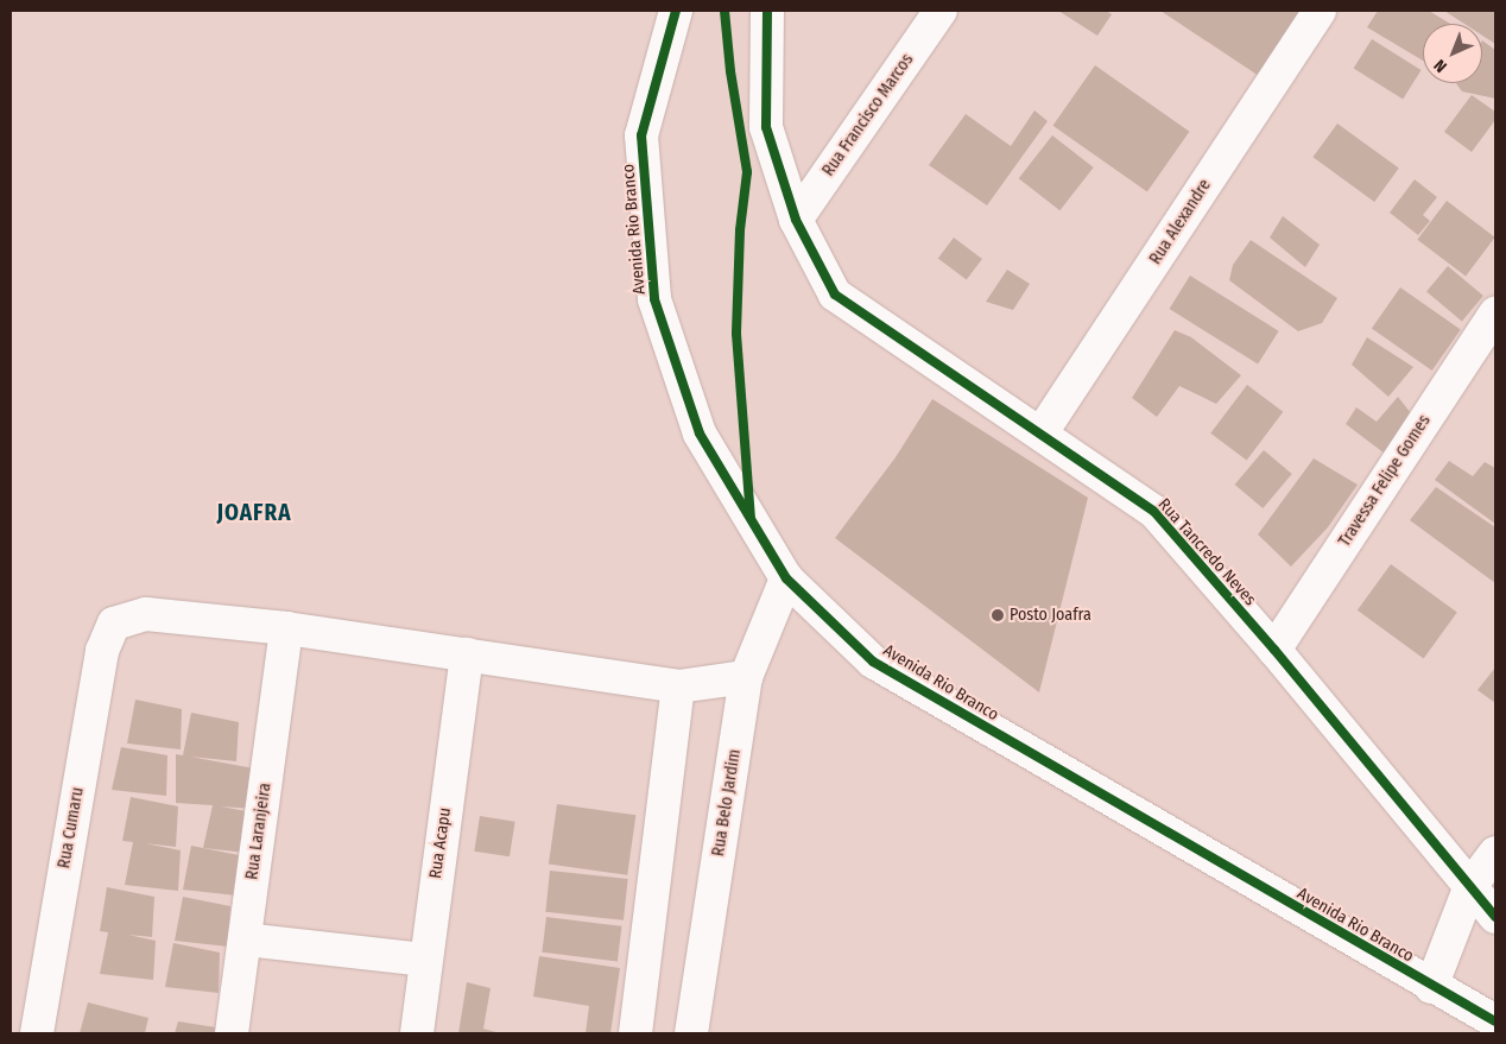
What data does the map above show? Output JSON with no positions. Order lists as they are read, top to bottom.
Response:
{
  "streets": {
    "street": [
      "Rua Francisco Marcos",
      "Rua Alexandre",
      "Avenida Rio Branco",
      "Travessa Felipe Gomes",
      "Rua Tancredo Neves",
      "Rua Belo Jardim",
      "Rua Cumaru",
      "Rua Laranjeira",
      "Rua Acapu"
    ]
  },
  "crossings": [
    ["Rua Francisco Marcos", "Rua Tancredo Neves"],
    ["Rua Alexandre", "Rua Tancredo Neves"],
    ["Avenida Rio Branco", "Rua Belo Jardim"],
    ["Travessa Felipe Gomes", "Rua Tancredo Neves"],
    ["Rua Cumaru", "Rua Laranjeira"]
  ],
  "districts": ["JOAFRA"],
  "places": ["Posto Joafra"],
  "north": "bottom left"
}
